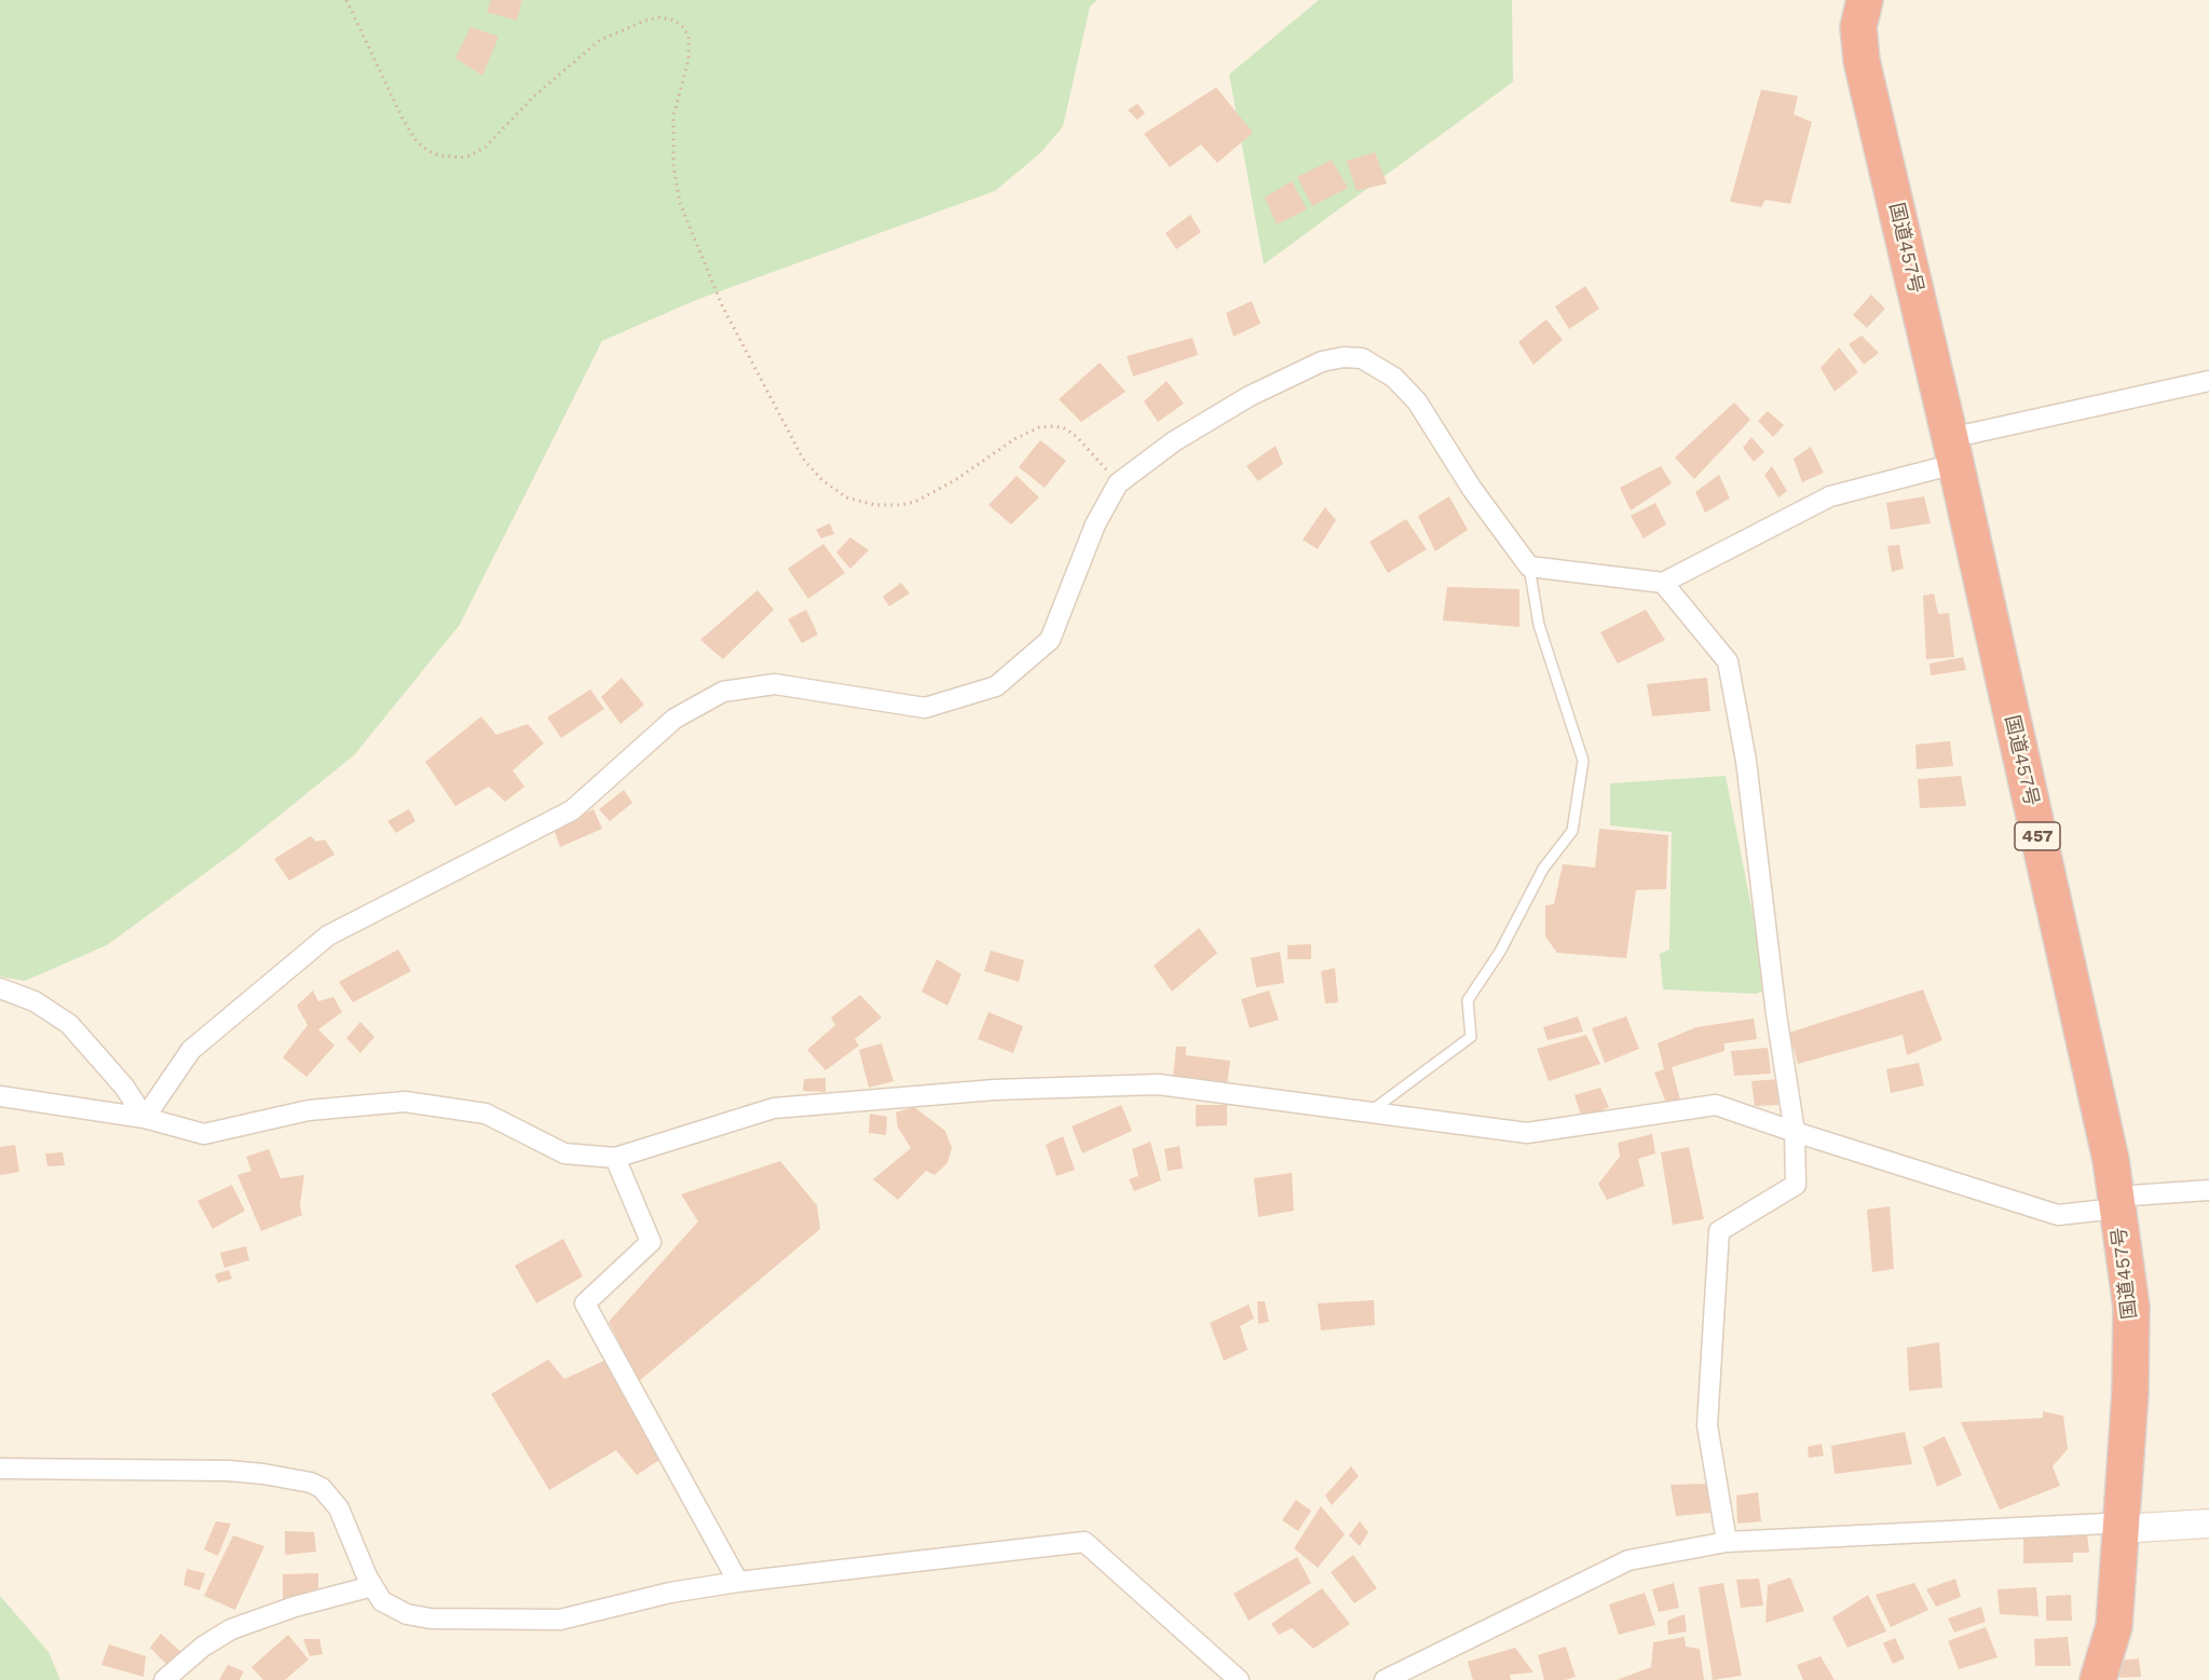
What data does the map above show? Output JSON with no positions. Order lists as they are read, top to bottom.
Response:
{
  "streets": {
    "highway": ["国道457号", "457"]
  }
}
